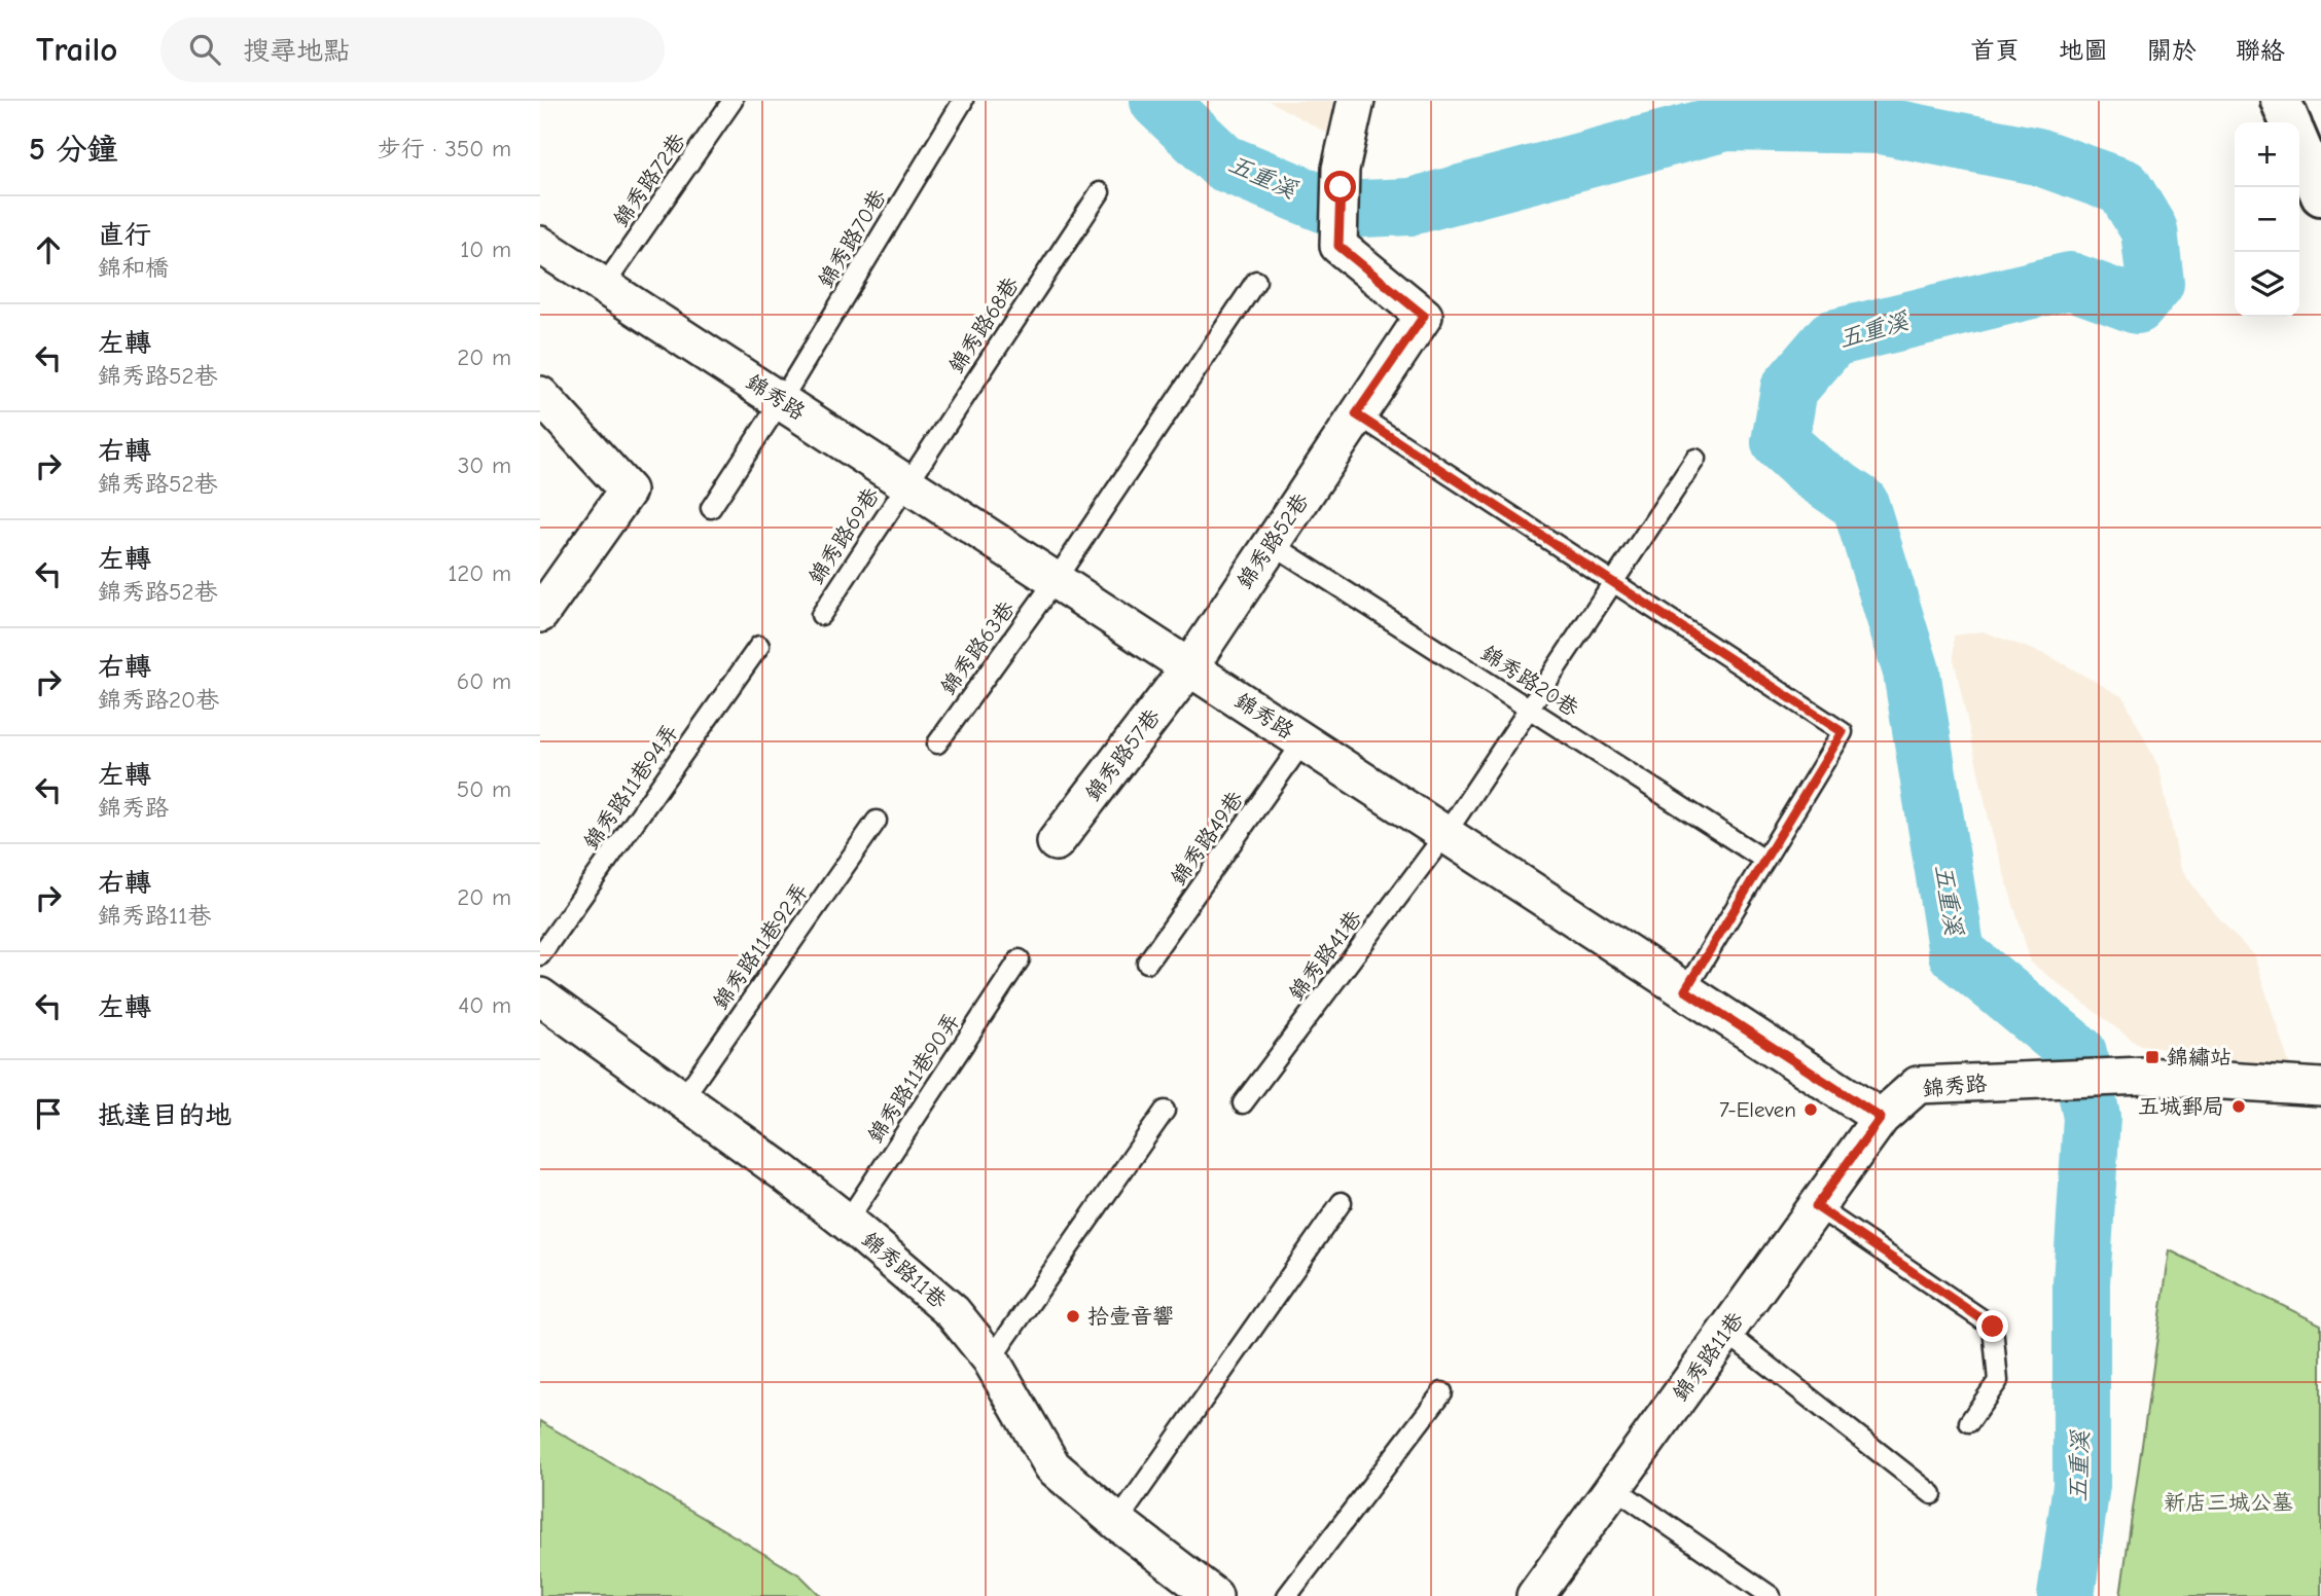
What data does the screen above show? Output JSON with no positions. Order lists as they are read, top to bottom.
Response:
{
  "streets": {
    "street": [
      "錦秀路",
      "錦秀路52巷",
      "錦秀路57巷",
      "錦秀路11巷"
    ],
    "lane": [
      "錦秀路72巷",
      "錦秀路70巷",
      "錦秀路68巷",
      "錦秀路69巷",
      "錦秀路63巷",
      "錦秀路20巷",
      "錦秀路11巷94弄",
      "錦秀路49巷",
      "錦秀路11巷92弄",
      "錦秀路41巷",
      "錦秀路11巷90弄"
    ]
  },
  "crossings": [
    ["錦秀路72巷", "錦秀路"],
    ["錦秀路70巷", "錦秀路"],
    ["錦秀路68巷", "錦秀路"],
    ["錦秀路68巷", "錦秀路69巷"],
    ["錦秀路", "錦秀路69巷"],
    ["錦秀路", "錦秀路52巷"],
    ["錦秀路", "錦秀路63巷"],
    ["錦秀路", "錦秀路57巷"],
    ["錦秀路", "錦秀路49巷"],
    ["錦秀路", "錦秀路41巷"],
    ["錦秀路", "錦秀路11巷"],
    ["錦秀路52巷", "錦秀路20巷"],
    ["錦秀路52巷", "錦秀路57巷"],
    ["錦秀路20巷", "錦秀路41巷"],
    ["錦秀路11巷92弄", "錦秀路11巷"],
    ["錦秀路11巷90弄", "錦秀路11巷"]
  ],
  "water": ["五重溪"],
  "parks": ["新店三城公墓"],
  "places": {
    "transit": ["錦繡站"],
    "other": ["五城郵局", "7-Eleven", "拾壹音響"]
  },
  "page": {
    "header": "Trailo",
    "search": "搜尋地點",
    "nav": [
      "首頁",
      "地圖",
      "關於",
      "聯絡"
    ],
    "heading": ["5 分鐘", "步行 · 350 m"],
    "map_buttons": ["+", "−"],
    "list": [
      ["直行", "錦和橋", "10 m"],
      ["左轉", "錦秀路52巷", "20 m"],
      ["右轉", "錦秀路52巷", "30 m"],
      ["左轉", "錦秀路52巷", "120 m"],
      ["右轉", "錦秀路20巷", "60 m"],
      ["左轉", "錦秀路", "50 m"],
      ["右轉", "錦秀路11巷", "20 m"],
      ["左轉", "40 m"],
      "抵達目的地"
    ]
  }
}
